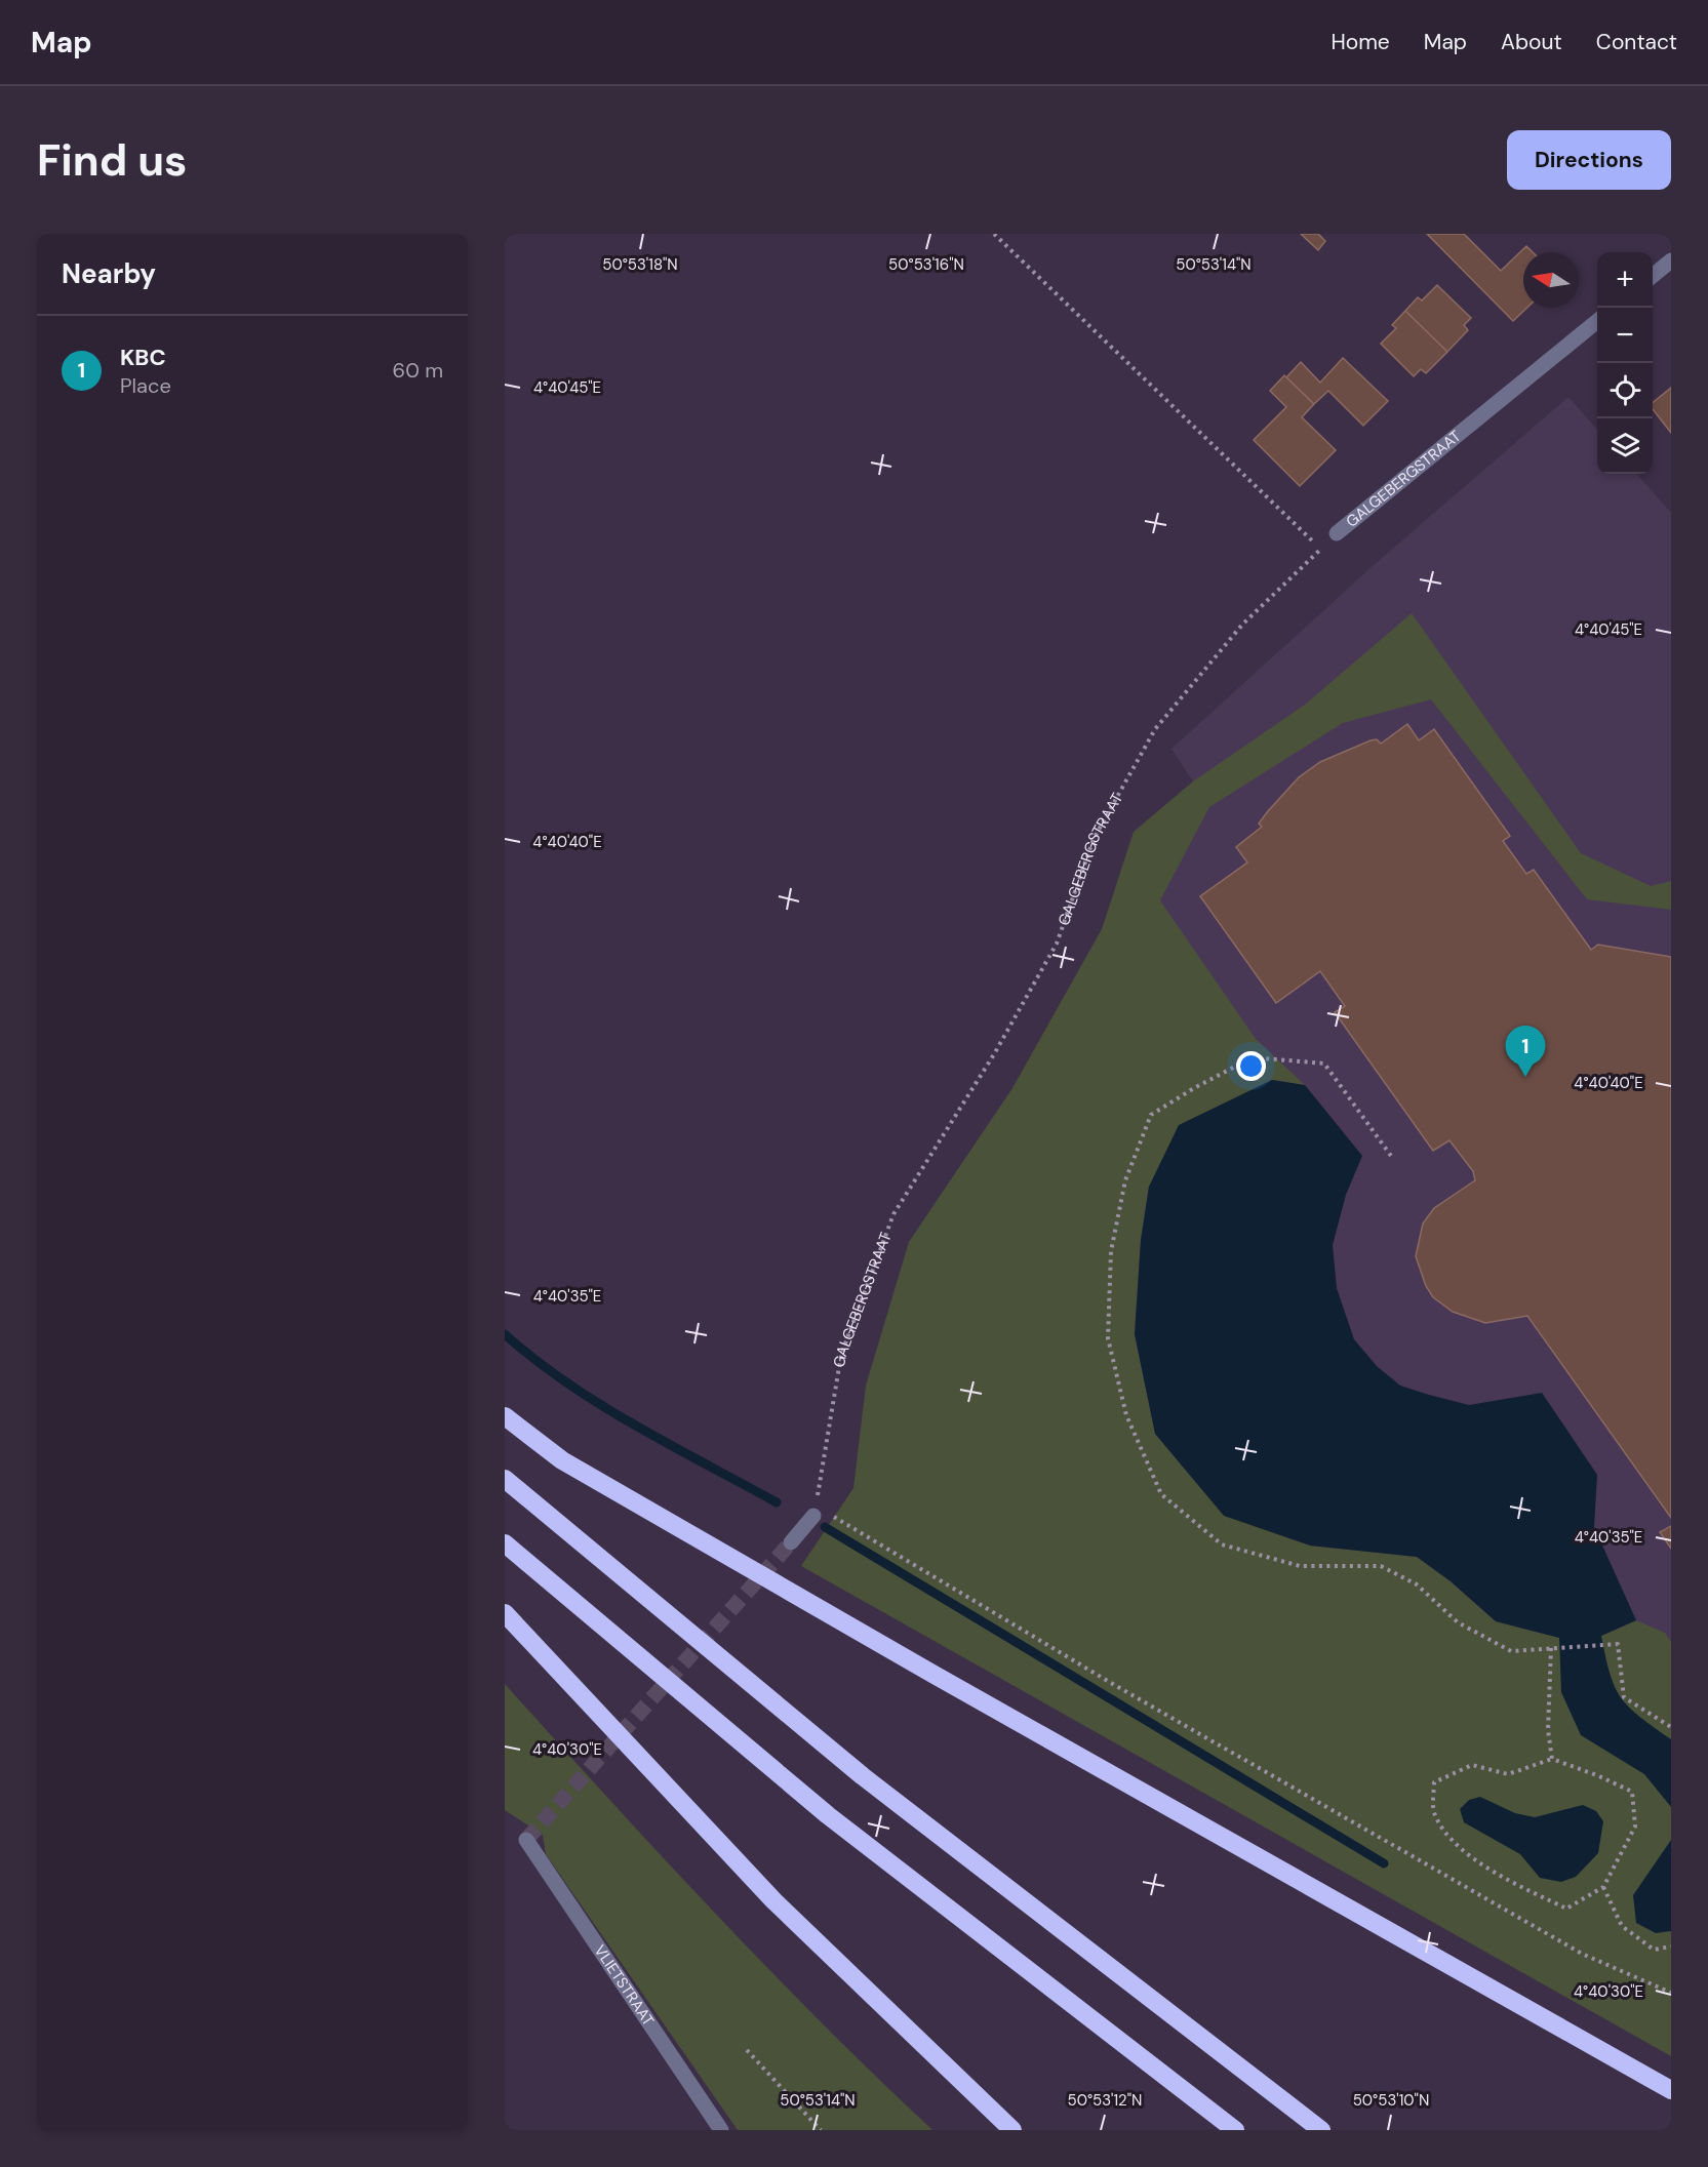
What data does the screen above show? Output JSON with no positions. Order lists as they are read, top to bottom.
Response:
{
  "streets": {
    "street": ["GALGEBERGSTRAAT", "VLIETSTRAAT"]
  },
  "north": "left",
  "page": {
    "header": "Map",
    "nav": [
      "Home",
      "Map",
      "About",
      "Contact"
    ],
    "buttons": "Directions",
    "title": "Find us",
    "heading": "Nearby",
    "map_buttons": ["+", "−"],
    "list": [
      {
        "mark": "1",
        "name": "KBC",
        "note": "Place",
        "value": "60 m"
      }
    ],
    "pins": "1"
  },
  "coordinates": [
    "50°53'18\"N",
    "50°53'16\"N",
    "50°53'14\"N",
    "4°40'45\"E",
    "4°40'40\"E",
    "4°40'35\"E",
    "4°40'30\"E",
    "50°53'12\"N",
    "50°53'10\"N"
  ]
}
